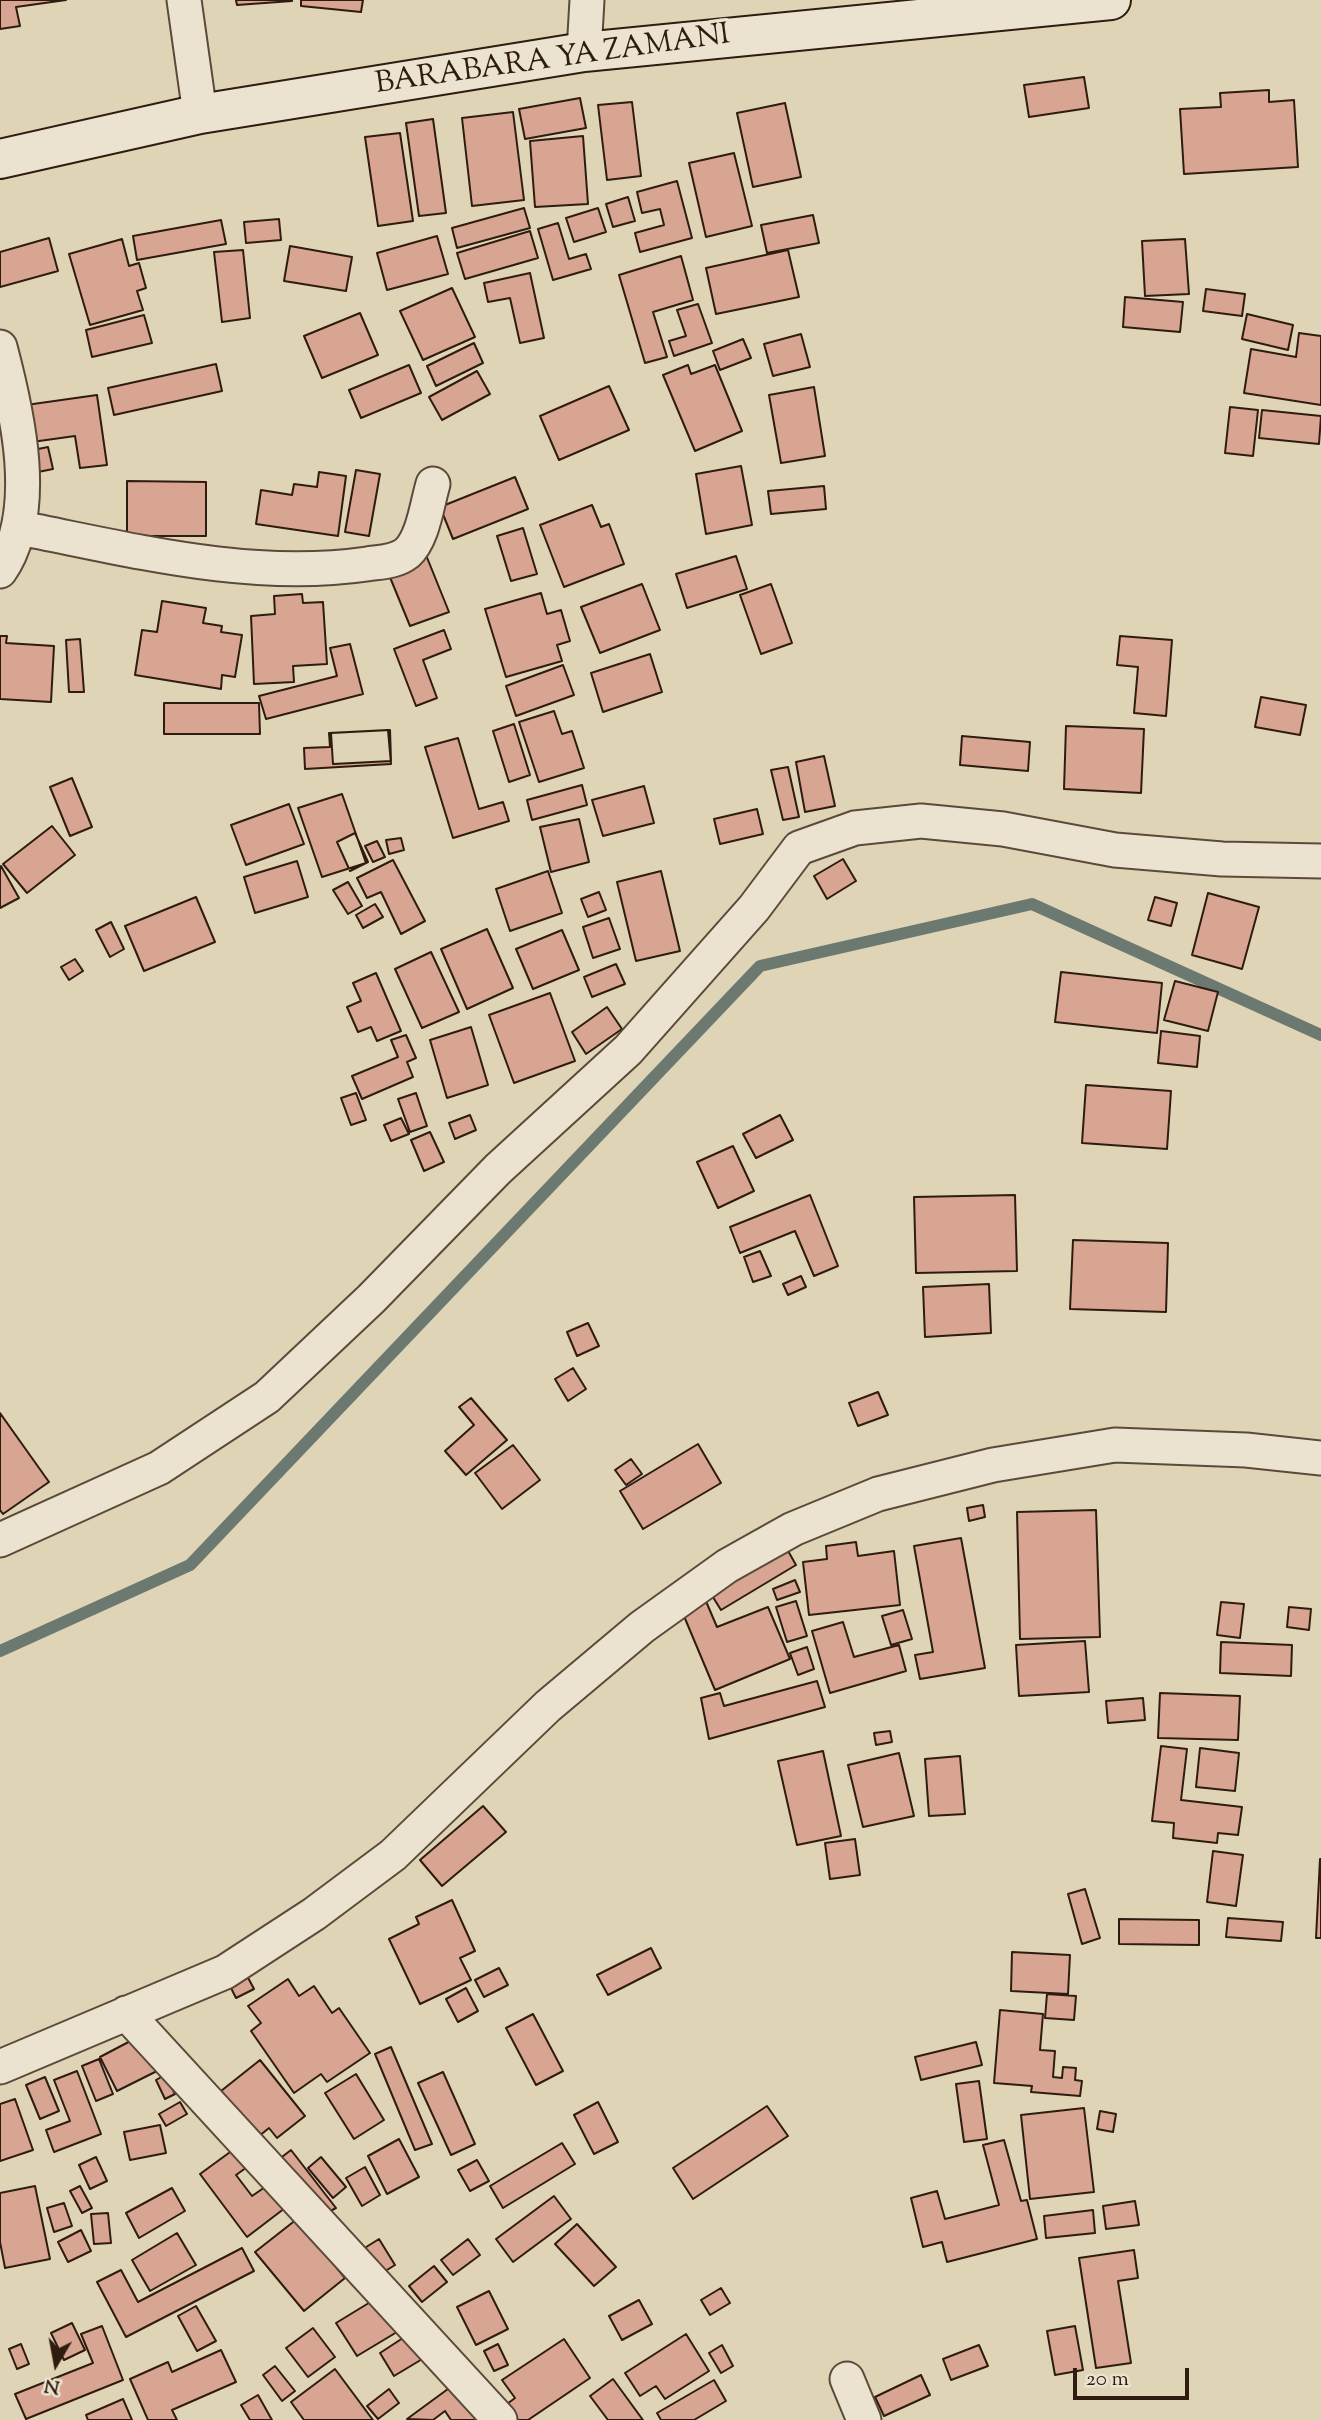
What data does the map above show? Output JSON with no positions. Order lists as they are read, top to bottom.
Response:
{
  "streets": {
    "street": ["BARABARA YA ZAMANI"]
  },
  "scale_bar": "20 m",
  "north": "bottom"
}
